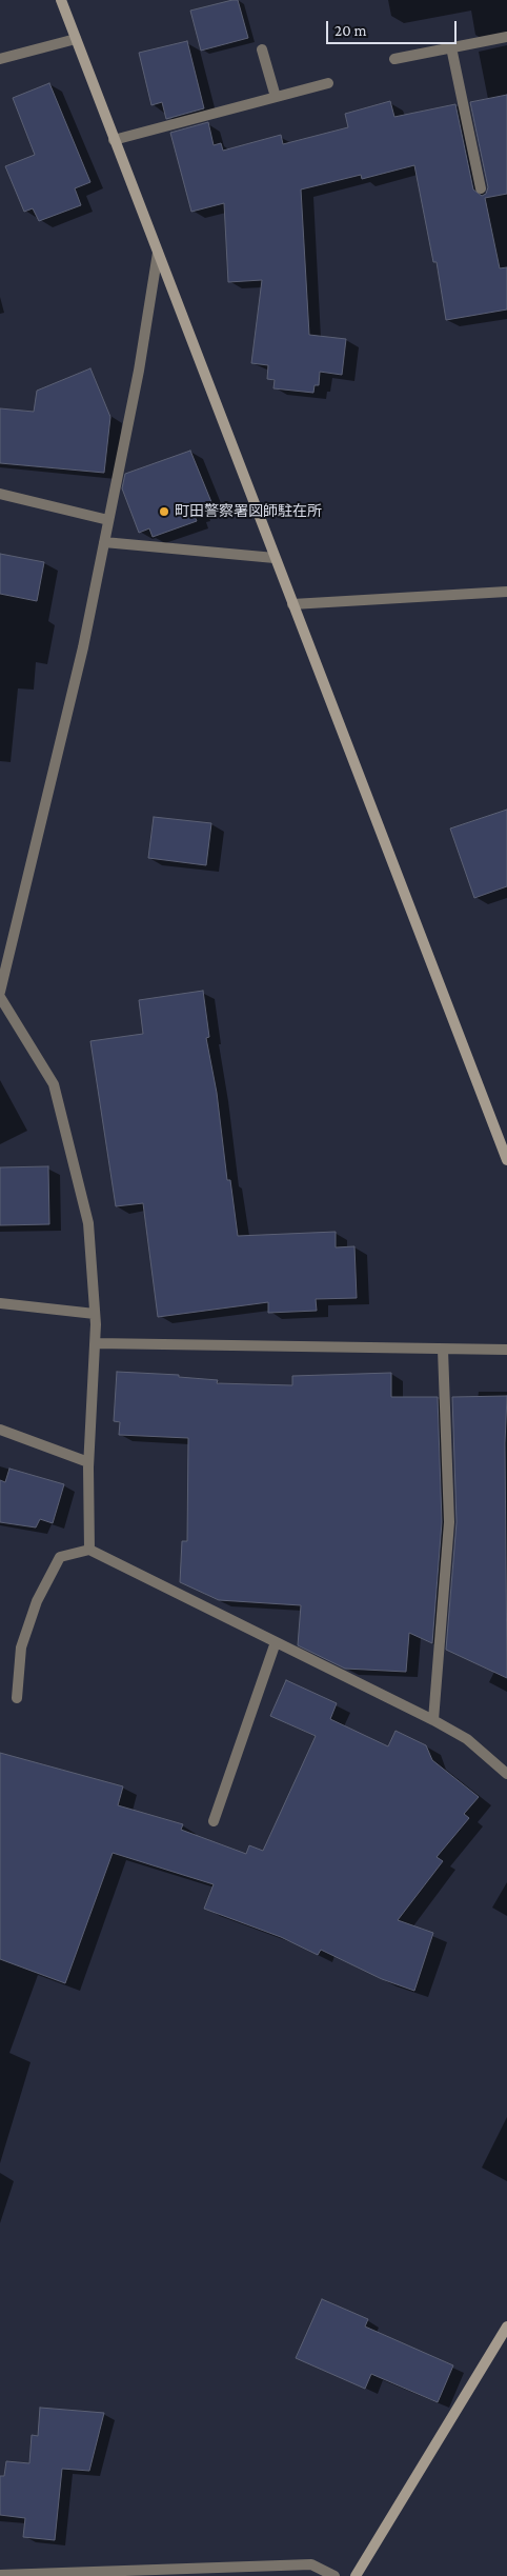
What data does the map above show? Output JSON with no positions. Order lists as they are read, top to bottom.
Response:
{
  "places": ["町田警察署図師駐在所"],
  "scale_bar": "20 m"
}
